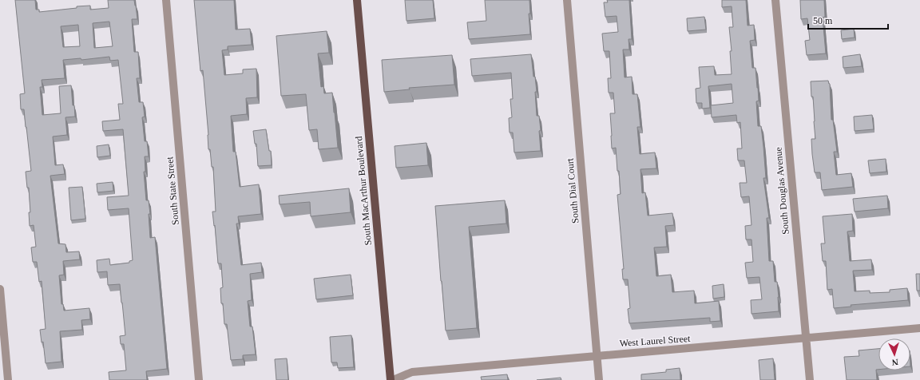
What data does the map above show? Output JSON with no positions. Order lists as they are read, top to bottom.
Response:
{
  "streets": {
    "main road": ["South MacArthur Boulevard"],
    "street": [
      "South State Street",
      "South Dial Court",
      "South Douglas Avenue",
      "West Laurel Street"
    ]
  },
  "crossings": [
    ["South Dial Court", "West Laurel Street"],
    ["South Douglas Avenue", "West Laurel Street"]
  ],
  "scale_bar": "50 m",
  "north": "bottom"
}
